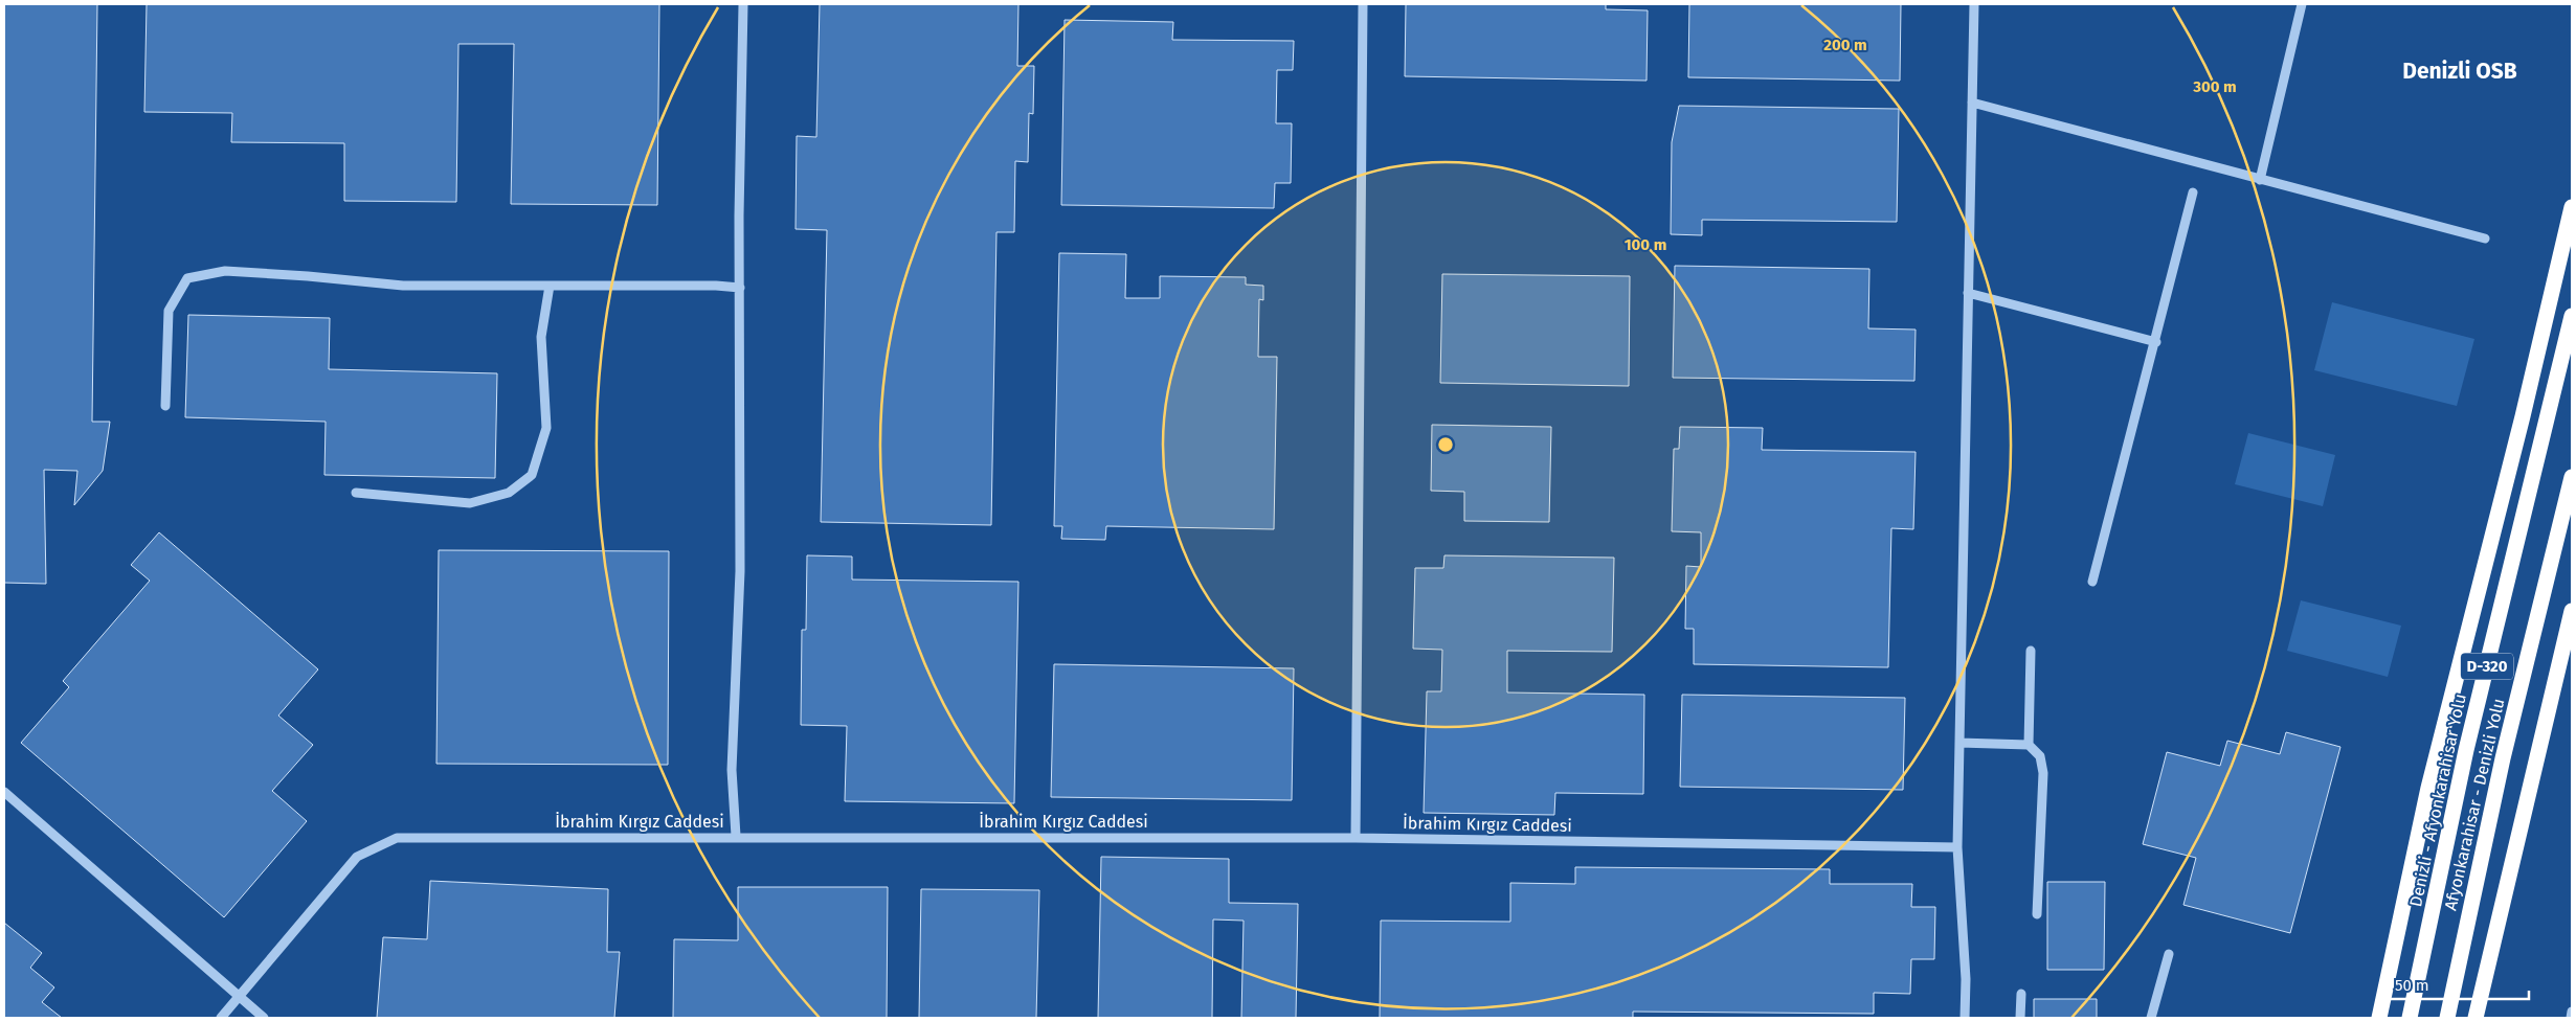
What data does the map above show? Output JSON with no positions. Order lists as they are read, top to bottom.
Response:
{
  "streets": {
    "highway": ["D-320", "Denizli - Afyonkarahisar Yolu", "Afyonkarahisar - Denizli Yolu"],
    "street": ["İbrahim Kırgız Caddesi"]
  },
  "districts": ["Denizli OSB"],
  "scale_bar": "50 m",
  "rings": ["200 m", "300 m", "100 m"]
}
